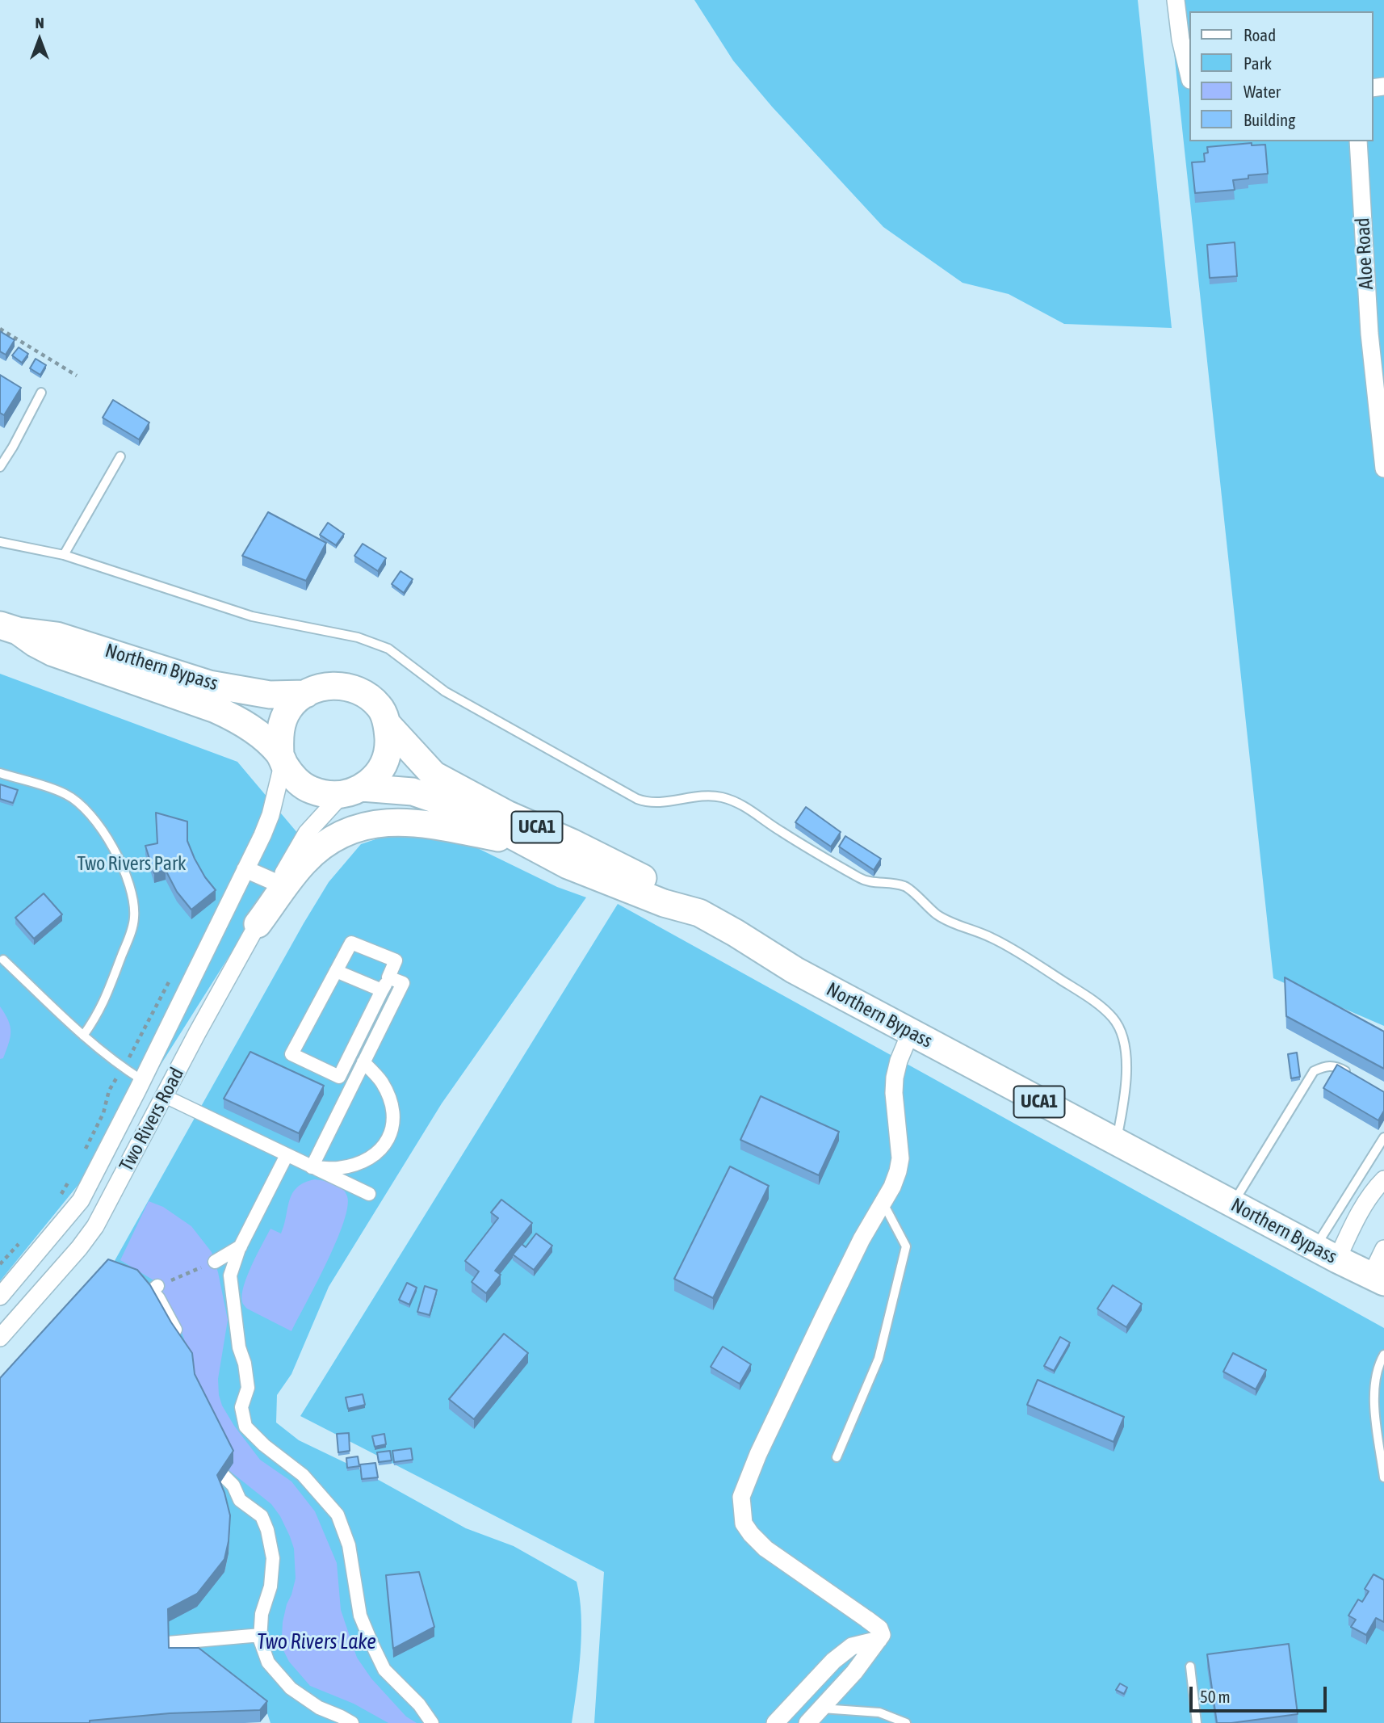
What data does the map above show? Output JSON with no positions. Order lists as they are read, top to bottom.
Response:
{
  "streets": {
    "main road": ["Northern Bypass", "UCA1"],
    "street": ["Aloe Road", "Two Rivers Road"]
  },
  "crossings": [
    ["Northern Bypass", "UCA1"],
    ["Northern Bypass", "Two Rivers Road"],
    ["UCA1", "Two Rivers Road"]
  ],
  "water": ["Two Rivers Lake"],
  "parks": ["Two Rivers Park"],
  "legend": [
    "Road",
    "Park",
    "Water",
    "Building"
  ],
  "scale_bar": "50 m",
  "north": "top"
}
